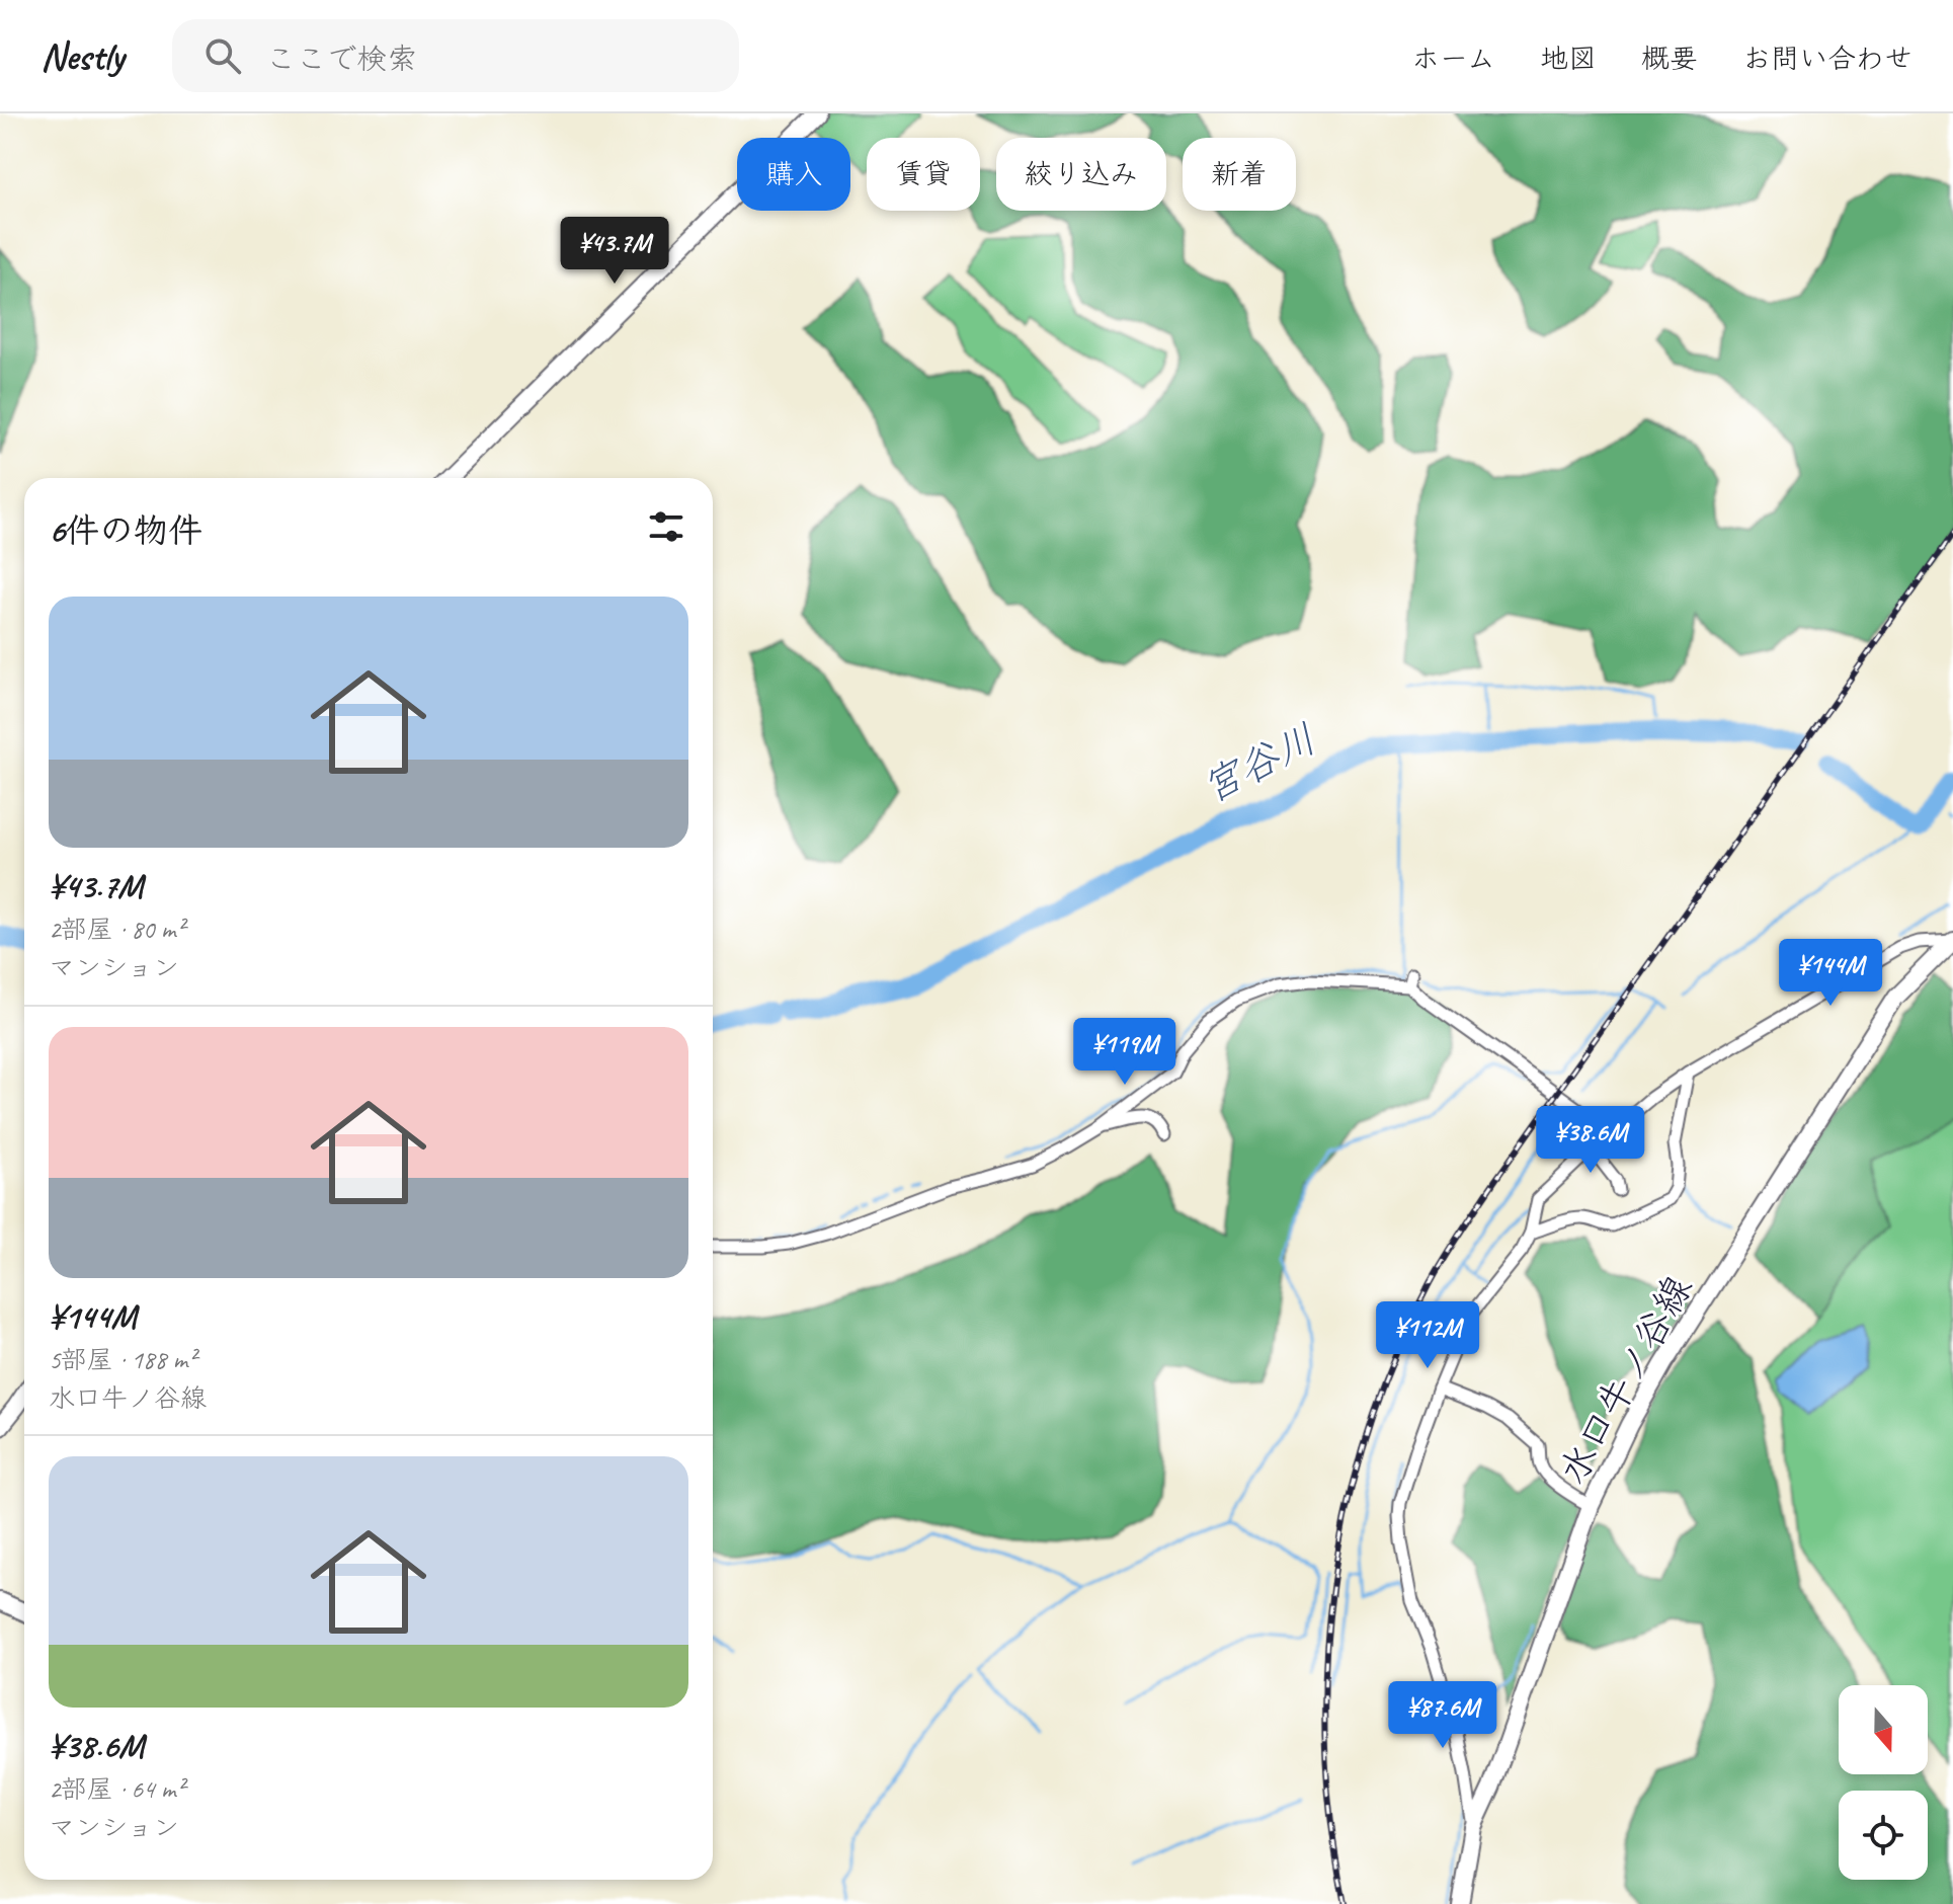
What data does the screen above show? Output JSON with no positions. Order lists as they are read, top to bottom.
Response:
{
  "streets": {
    "main road": ["水口牛ノ谷線"]
  },
  "water": ["宮谷川"],
  "north": "bottom",
  "page": {
    "header": "Nestly",
    "search": "ここで検索",
    "nav": [
      "ホーム",
      "地図",
      "概要",
      "お問い合わせ"
    ],
    "chip": [
      "購入",
      "賃貸",
      "絞り込み",
      "新着"
    ],
    "price": [
      "¥43.7M",
      "¥144M",
      "¥119M",
      "¥38.6M",
      "¥112M",
      "¥87.6M"
    ],
    "heading": "6件の物件",
    "list": [
      {
        "name": "¥43.7M",
        "note": "2部屋 · 80 m² · マンション"
      },
      {
        "name": "¥144M",
        "note": "5部屋 · 188 m² · 水口牛ノ谷線"
      },
      {
        "name": "¥38.6M",
        "note": "2部屋 · 64 m² · マンション"
      }
    ]
  }
}
